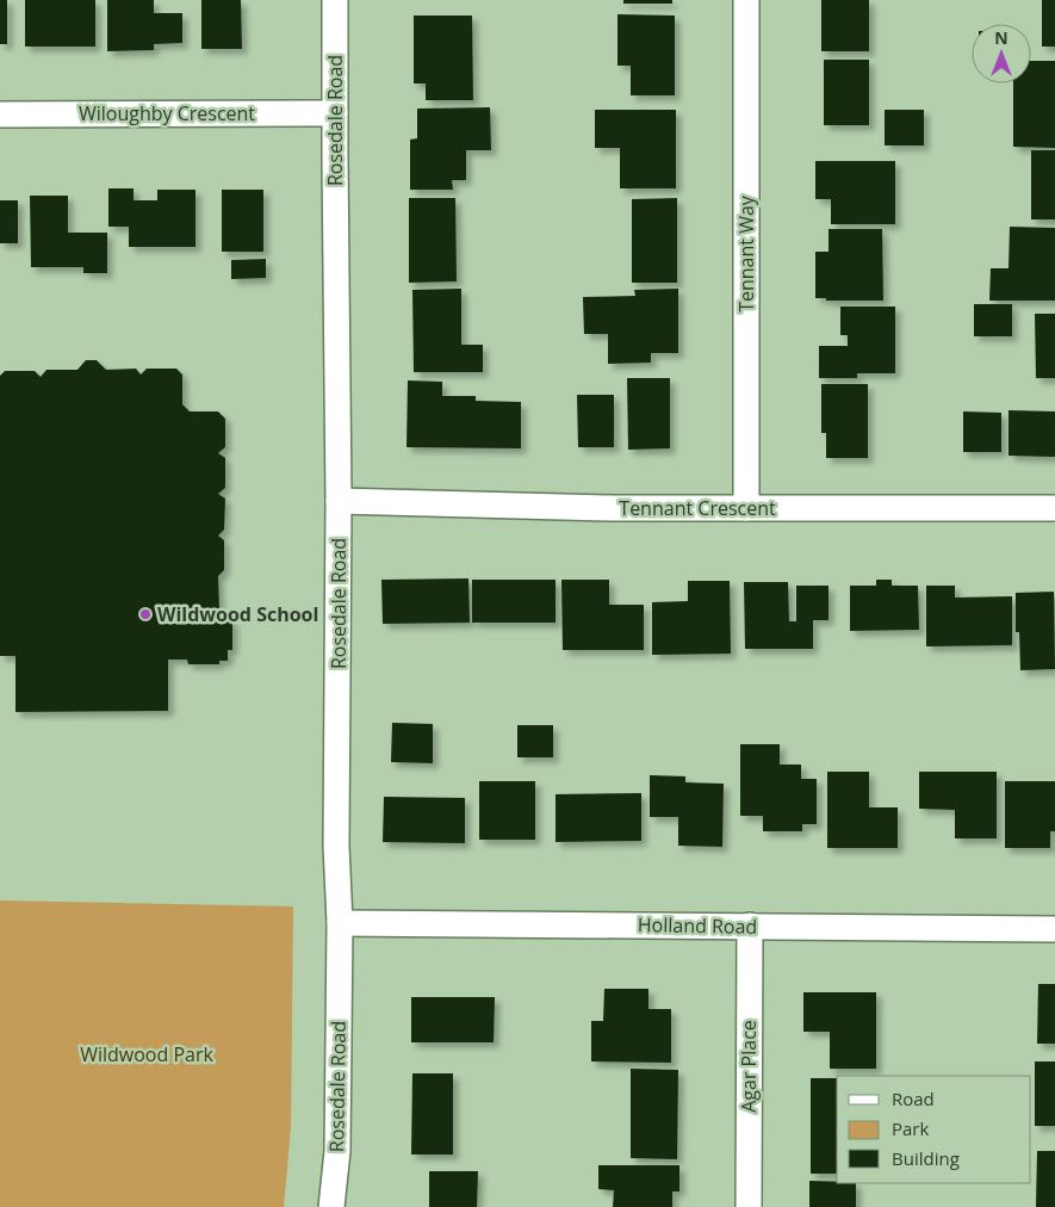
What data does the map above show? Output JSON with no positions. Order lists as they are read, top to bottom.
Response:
{
  "streets": {
    "street": [
      "Wiloughby Crescent",
      "Rosedale Road",
      "Tennant Way",
      "Tennant Crescent",
      "Holland Road",
      "Agar Place"
    ]
  },
  "crossings": [
    ["Wiloughby Crescent", "Rosedale Road"],
    ["Rosedale Road", "Tennant Crescent"],
    ["Rosedale Road", "Holland Road"],
    ["Tennant Way", "Tennant Crescent"],
    ["Holland Road", "Agar Place"]
  ],
  "parks": ["Wildwood Park"],
  "places": ["Wildwood School"],
  "legend": ["Road", "Park", "Building"],
  "north": "top"
}
